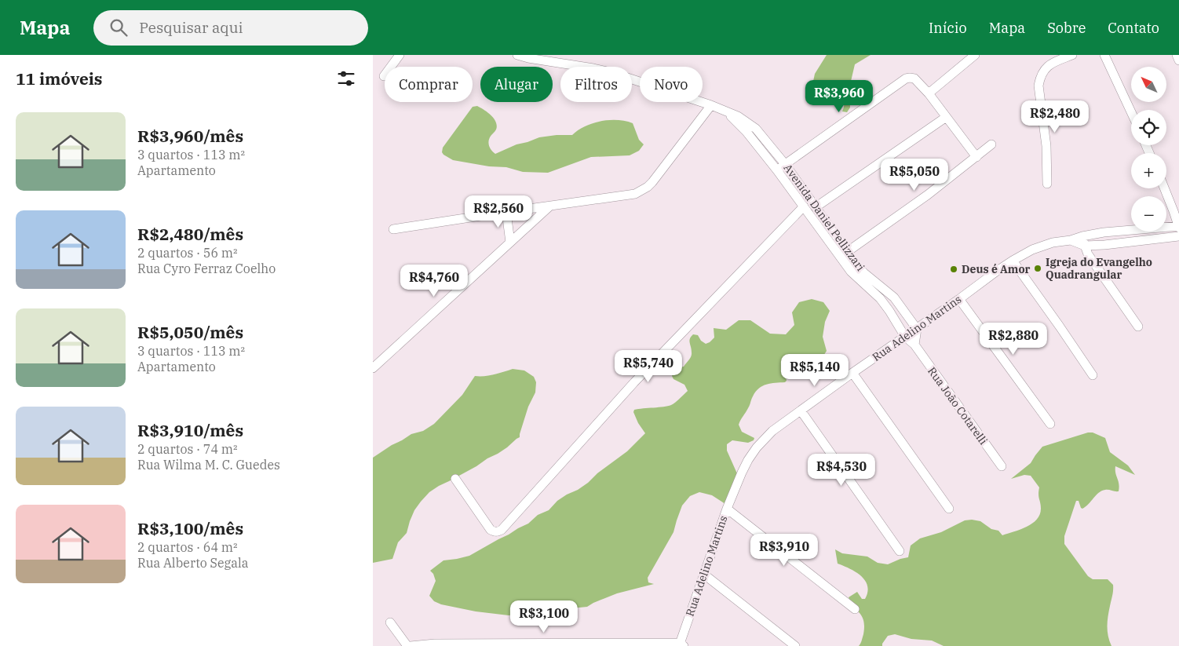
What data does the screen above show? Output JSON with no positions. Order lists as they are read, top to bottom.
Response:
{
  "streets": {
    "street": ["Avenida Daniel Pellizzari", "Rua Adelino Martins", "Rua João Cotarelli"]
  },
  "crossings": [
    ["Avenida Daniel Pellizzari", "Rua Adelino Martins"],
    ["Avenida Daniel Pellizzari", "Rua João Cotarelli"],
    ["Rua Adelino Martins", "Rua João Cotarelli"]
  ],
  "places": ["Igreja do Evangelho Quadrangular", "Deus é Amor"],
  "north": "top left",
  "page": {
    "header": "Mapa",
    "search": "Pesquisar aqui",
    "nav": [
      "Início",
      "Mapa",
      "Sobre",
      "Contato"
    ],
    "heading": "11 imóveis",
    "map_buttons": ["+", "−"],
    "chip": [
      "Comprar",
      "Alugar",
      "Filtros",
      "Novo"
    ],
    "price": [
      "R$3,960",
      "R$2,480",
      "R$5,050",
      "R$2,560",
      "R$4,760",
      "R$2,880",
      "R$5,740",
      "R$5,140",
      "R$4,530",
      "R$3,910",
      "R$3,100"
    ],
    "list": [
      {
        "name": "R$3,960/mês",
        "note": "3 quartos · 113 m² · Apartamento"
      },
      {
        "name": "R$2,480/mês",
        "note": "2 quartos · 56 m² · Rua Cyro Ferraz Coelho"
      },
      {
        "name": "R$5,050/mês",
        "note": "3 quartos · 113 m² · Apartamento"
      },
      {
        "name": "R$3,910/mês",
        "note": "2 quartos · 74 m² · Rua Wilma M. C. Guedes"
      },
      {
        "name": "R$3,100/mês",
        "note": "2 quartos · 64 m² · Rua Alberto Segala"
      }
    ]
  }
}
